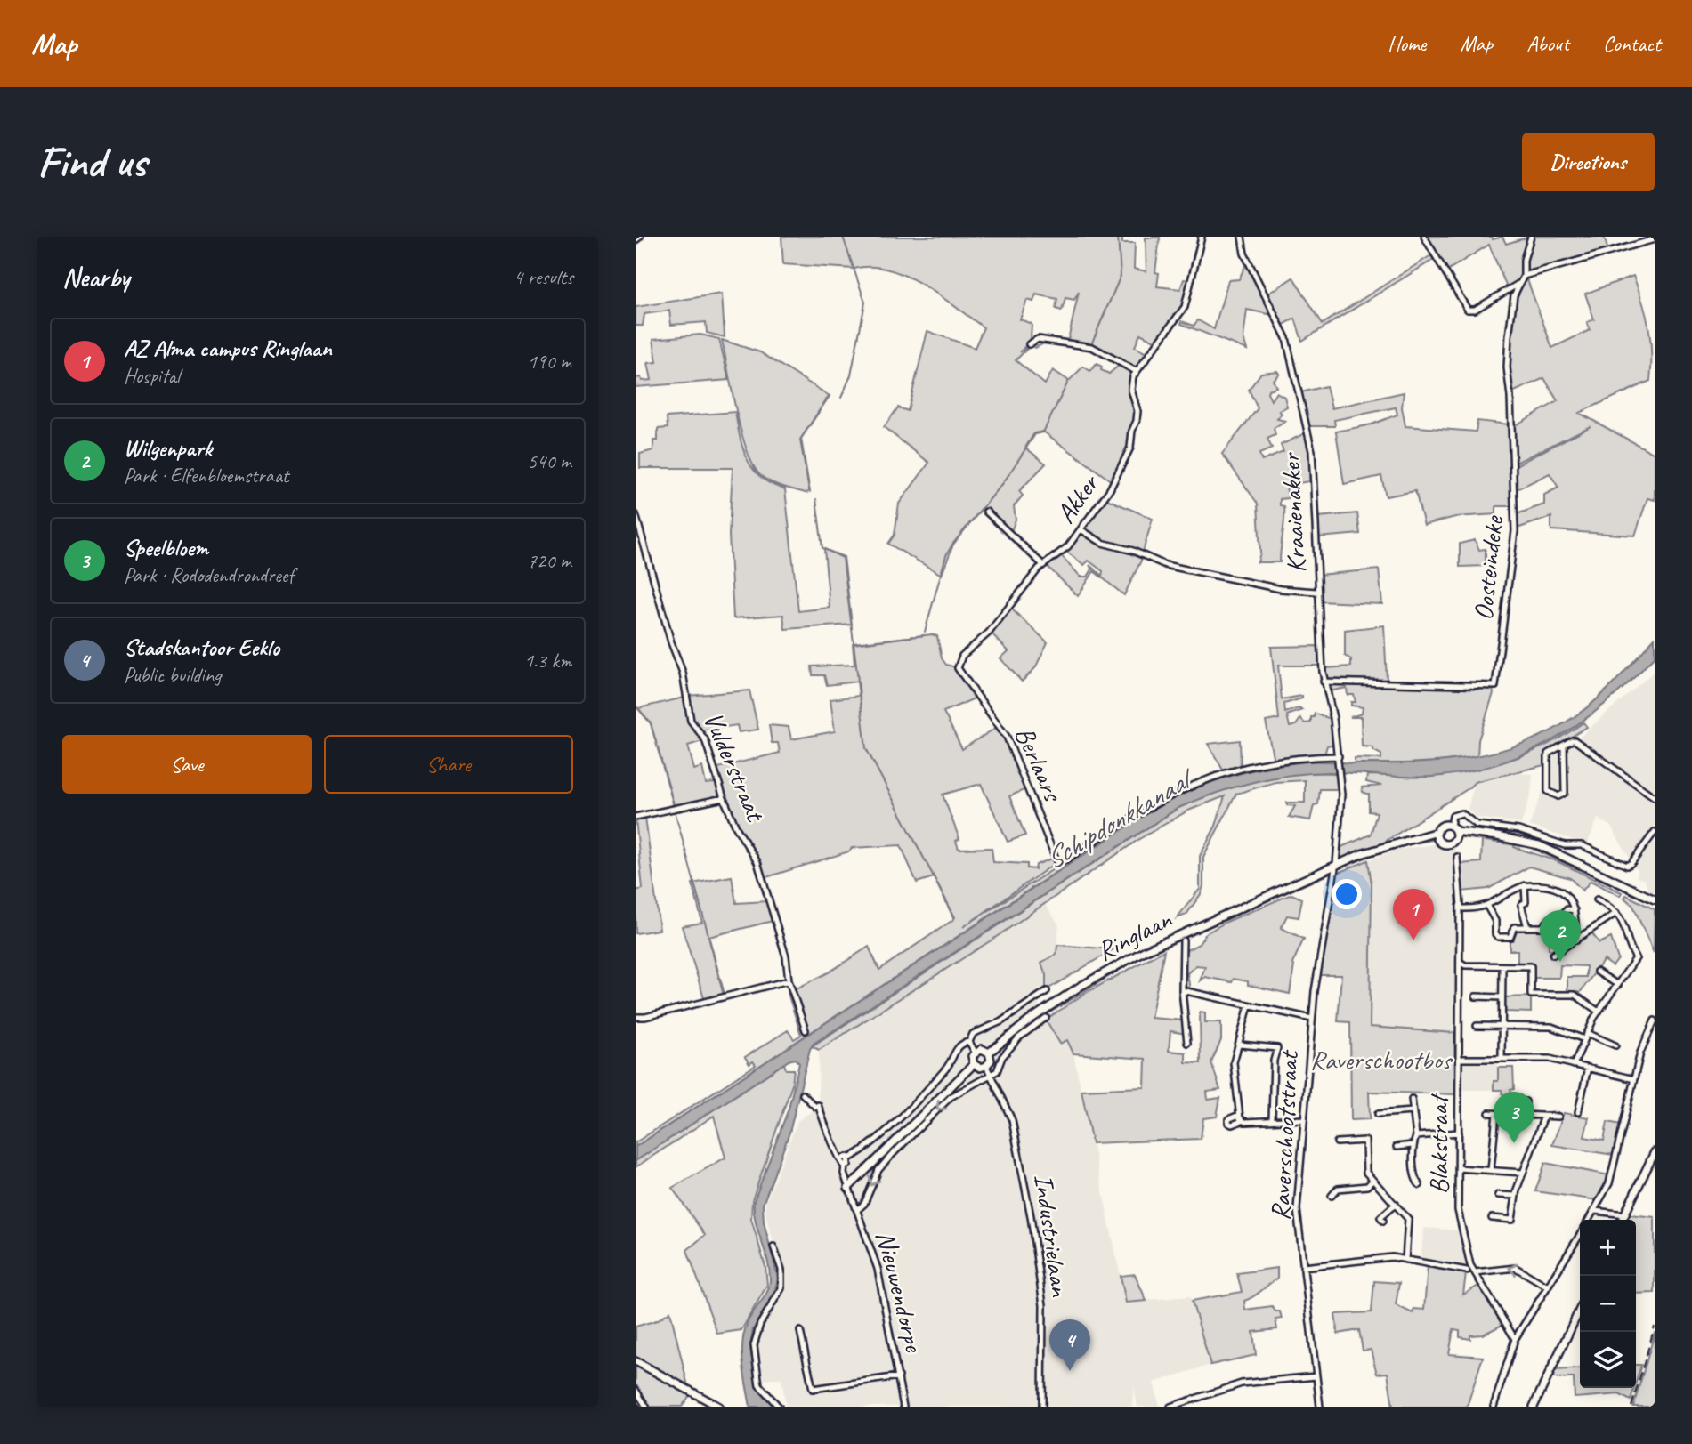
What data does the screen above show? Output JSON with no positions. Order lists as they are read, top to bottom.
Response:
{
  "streets": {
    "main road": ["Ringlaan"],
    "street": [
      "Akker",
      "Kraaienakker",
      "Oosteindeke",
      "Berlaars",
      "Vulderstraat",
      "Raverschootstraat",
      "Blakstraat",
      "Industrielaan",
      "Nieuwendorpe"
    ]
  },
  "crossings": [
    ["Akker", "Kraaienakker"],
    ["Akker", "Berlaars"],
    ["Kraaienakker", "Raverschootstraat"],
    ["Oosteindeke", "Raverschootstraat"],
    ["Berlaars", "Raverschootstraat"],
    ["Ringlaan", "Raverschootstraat"],
    ["Ringlaan", "Industrielaan"]
  ],
  "water": ["Schipdonkkanaal"],
  "parks": ["Raverschootbos"],
  "page": {
    "header": "Map",
    "nav": [
      "Home",
      "Map",
      "About",
      "Contact"
    ],
    "buttons": [
      "Directions",
      ["Save", "Share"]
    ],
    "title": "Find us",
    "heading": ["Nearby", "4 results"],
    "list": [
      {
        "mark": "1",
        "name": "AZ Alma campus Ringlaan",
        "note": "Hospital",
        "value": "190 m"
      },
      {
        "mark": "2",
        "name": "Wilgenpark",
        "note": "Park · Elfenbloemstraat",
        "value": "540 m"
      },
      {
        "mark": "3",
        "name": "Speelbloem",
        "note": "Park · Rododendrondreef",
        "value": "720 m"
      },
      {
        "mark": "4",
        "name": "Stadskantoor Eeklo",
        "note": "Public building",
        "value": "1.3 km"
      }
    ],
    "pins": [
      "1",
      "2",
      "3",
      "4"
    ],
    "map_buttons": ["+", "−"]
  }
}
